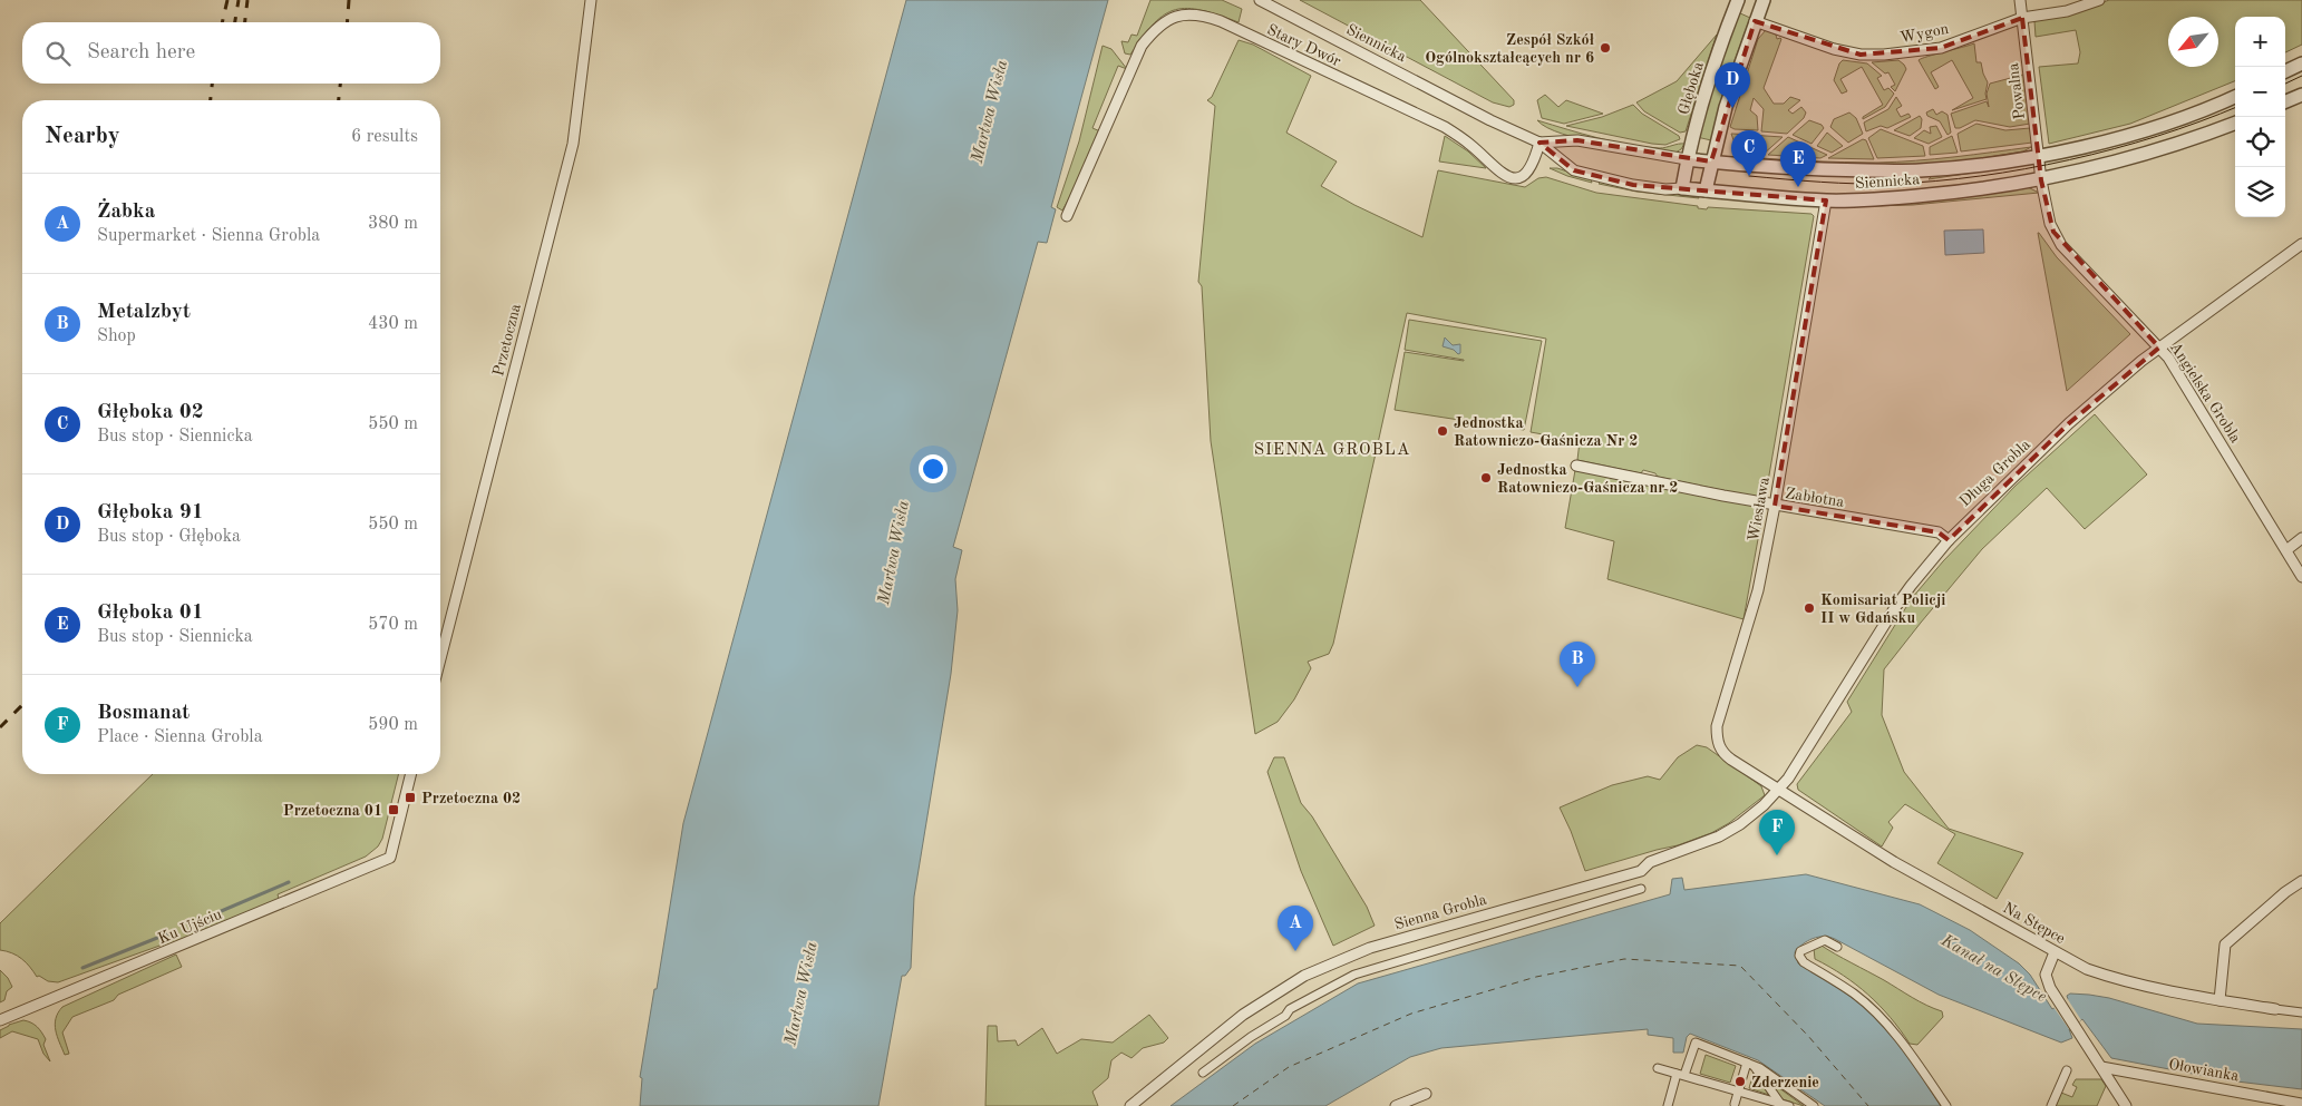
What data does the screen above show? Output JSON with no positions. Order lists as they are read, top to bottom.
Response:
{
  "streets": {
    "street": [
      "Wygon",
      "Siennicka",
      "Stary Dwór",
      "Głęboka",
      "Powalna",
      "Przetoczna",
      "Angielska Grobla",
      "Długa Grobla",
      "Zabłotna",
      "Wiesława",
      "Sienna Grobla",
      "Na Stępce",
      "Ku Ujściu",
      "Ołowianka"
    ]
  },
  "crossings": [
    ["Wygon", "Powalna"],
    ["Siennicka", "Stary Dwór"],
    ["Siennicka", "Głęboka"],
    ["Siennicka", "Powalna"],
    ["Siennicka", "Angielska Grobla"],
    ["Siennicka", "Wiesława"],
    ["Powalna", "Angielska Grobla"],
    ["Angielska Grobla", "Długa Grobla"],
    ["Długa Grobla", "Zabłotna"],
    ["Długa Grobla", "Wiesława"],
    ["Długa Grobla", "Sienna Grobla"],
    ["Długa Grobla", "Na Stępce"],
    ["Zabłotna", "Wiesława"],
    ["Wiesława", "Sienna Grobla"],
    ["Wiesława", "Na Stępce"],
    ["Sienna Grobla", "Na Stępce"]
  ],
  "districts": ["SIENNA GROBLA"],
  "water": ["Martwa Wisła", "Kanał na Stępce"],
  "places": {
    "other": [
      "Zespół Szkół Ogólnokształcących nr 6",
      "Jednostka Ratowniczo-Gaśnicza Nr 2",
      "Jednostka Ratowniczo-Gaśnicza nr 2",
      "Komisariat Policji II w Gdańsku",
      "Zderzenie"
    ],
    "transit": ["Przetoczna 02", "Przetoczna 01"]
  },
  "north": "bottom left",
  "page": {
    "map_buttons": ["+", "−"],
    "search": "Search here",
    "pins": [
      "D",
      "C",
      "E",
      "B",
      "F",
      "A"
    ],
    "heading": ["Nearby", "6 results"],
    "list": [
      {
        "mark": "A",
        "name": "Żabka",
        "note": "Supermarket · Sienna Grobla",
        "value": "380 m"
      },
      {
        "mark": "B",
        "name": "Metalzbyt",
        "note": "Shop",
        "value": "430 m"
      },
      {
        "mark": "C",
        "name": "Głęboka 02",
        "note": "Bus stop · Siennicka",
        "value": "550 m"
      },
      {
        "mark": "D",
        "name": "Głęboka 91",
        "note": "Bus stop · Głęboka",
        "value": "550 m"
      },
      {
        "mark": "E",
        "name": "Głęboka 01",
        "note": "Bus stop · Siennicka",
        "value": "570 m"
      },
      {
        "mark": "F",
        "name": "Bosmanat",
        "note": "Place · Sienna Grobla",
        "value": "590 m"
      }
    ]
  }
}
